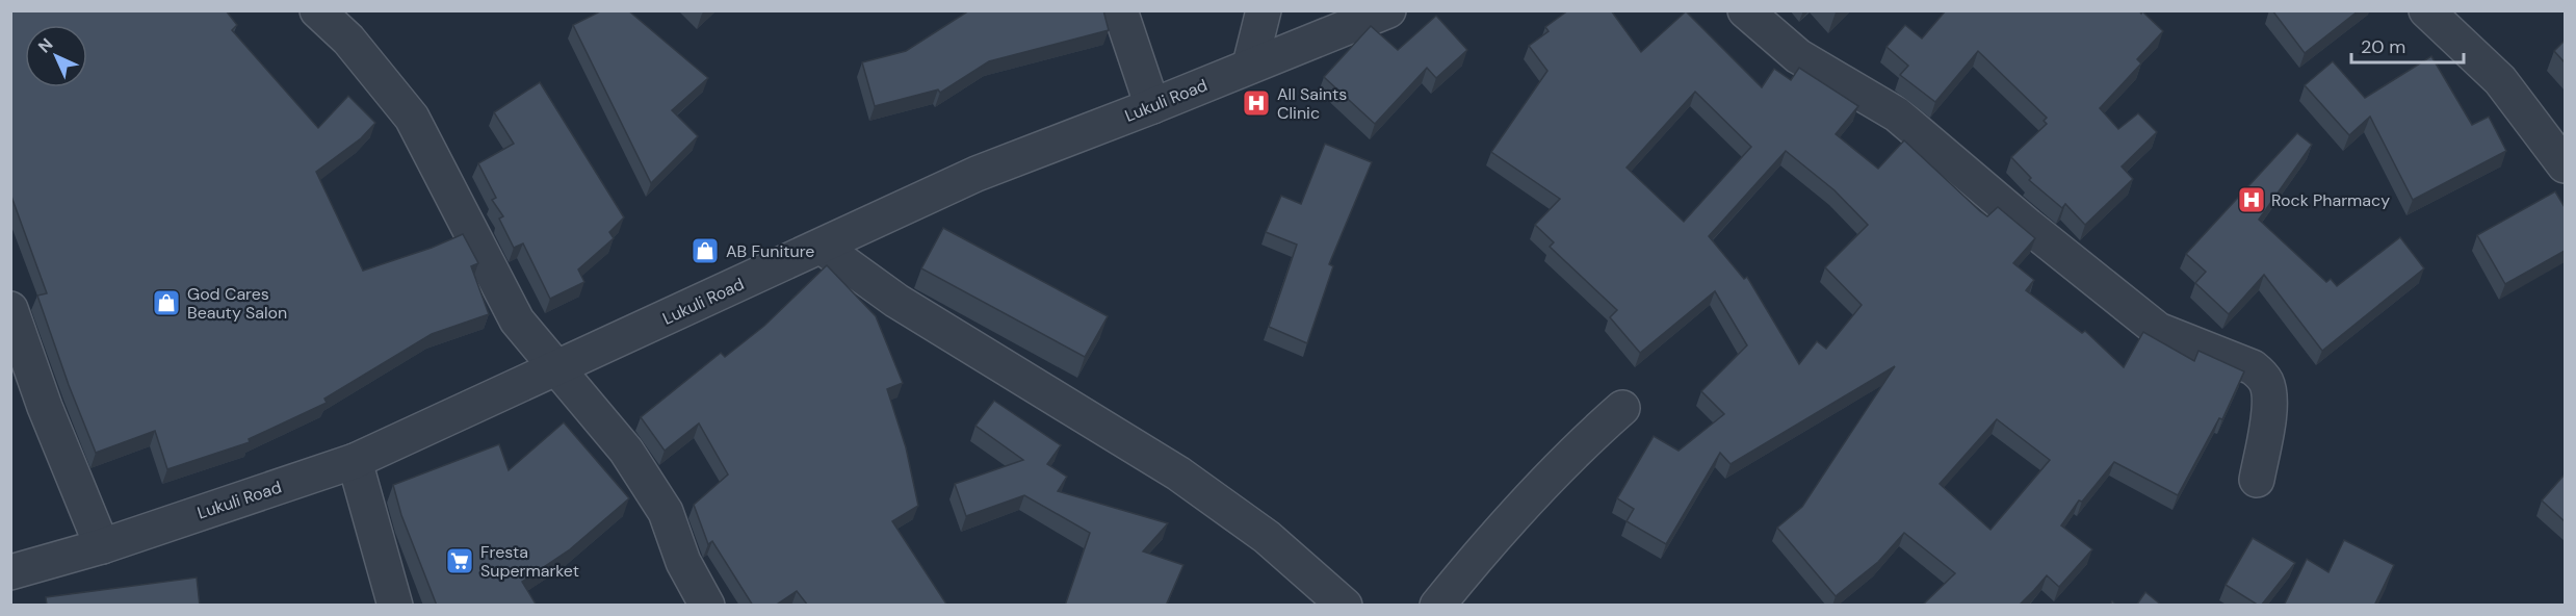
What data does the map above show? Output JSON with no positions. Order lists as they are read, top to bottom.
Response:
{
  "streets": {
    "street": ["Lukuli Road"]
  },
  "places": {
    "hospital": ["All Saints Clinic", "Rock Pharmacy"],
    "shop": ["AB Funiture", "God Cares Beauty Salon"],
    "supermarket": ["Fresta Supermarket"]
  },
  "scale_bar": "20 m",
  "north": "top left"
}
